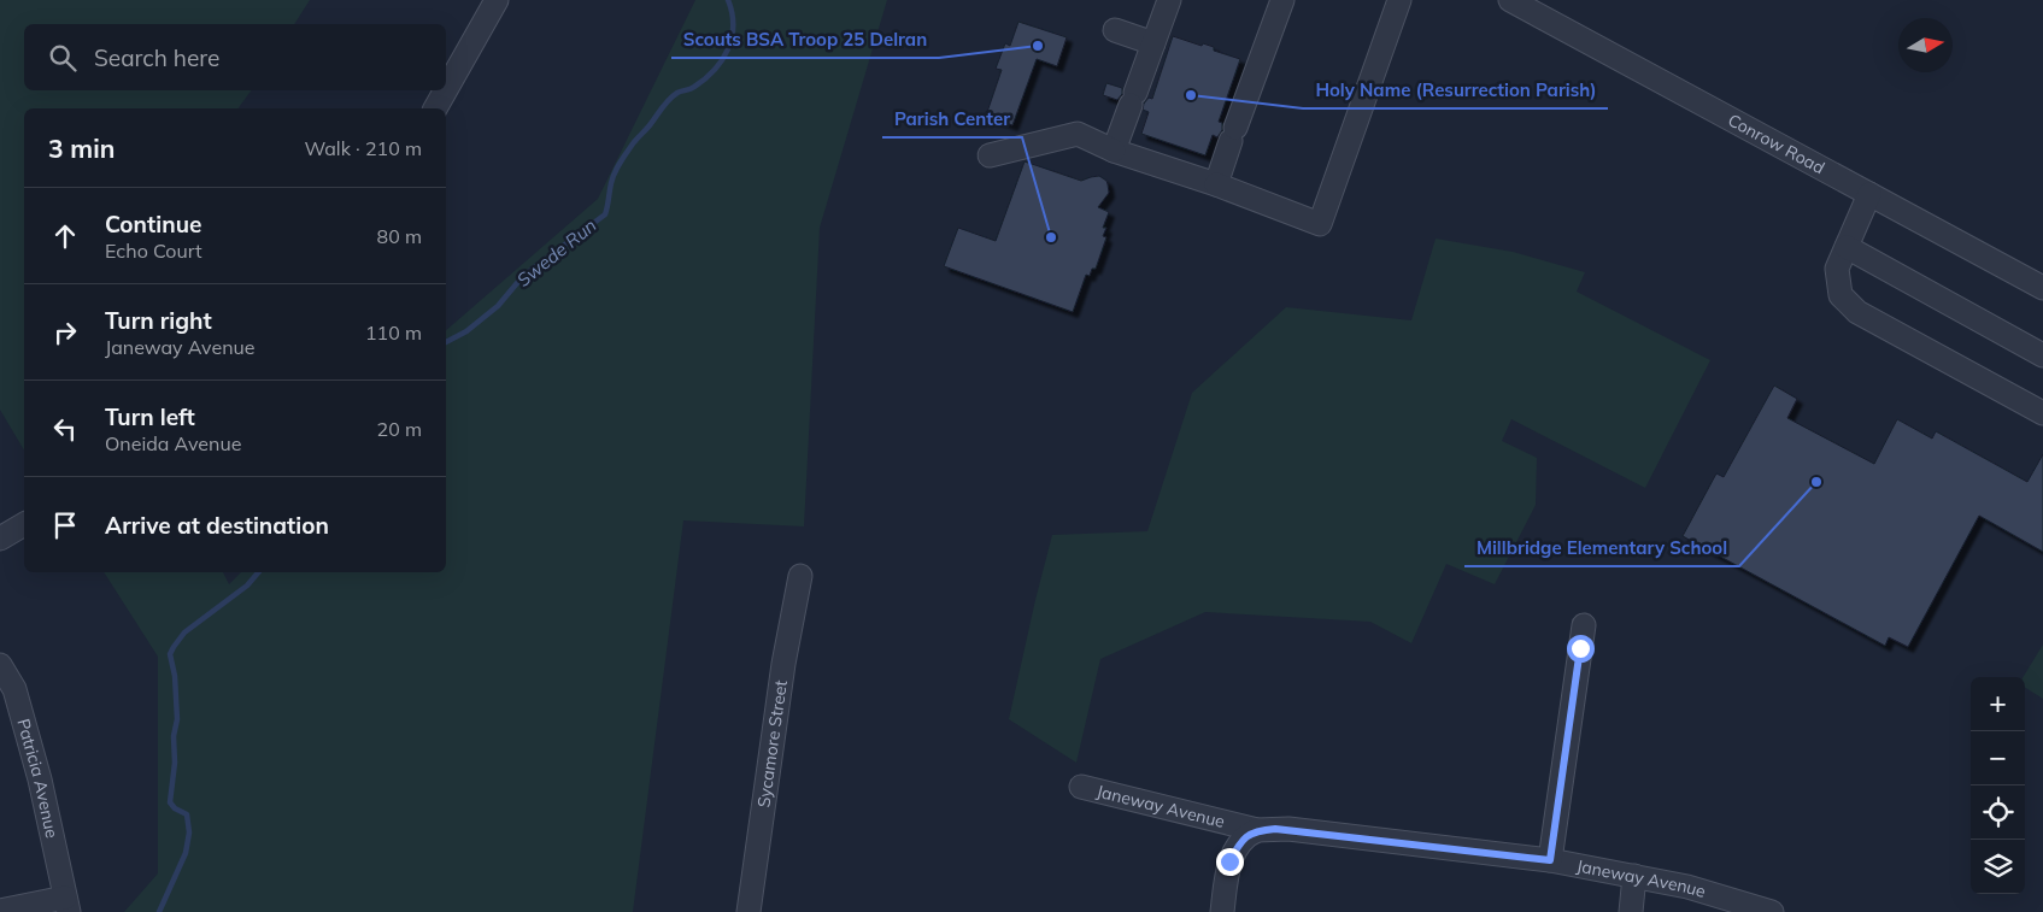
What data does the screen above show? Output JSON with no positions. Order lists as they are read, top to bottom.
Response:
{
  "streets": {
    "street": [
      "Conrow Road",
      "Sycamore Street",
      "Patricia Avenue",
      "Janeway Avenue"
    ]
  },
  "water": ["Swede Run"],
  "places": [
    "Scouts BSA Troop 25 Delran",
    "Holy Name (Resurrection Parish)",
    "Parish Center",
    "Millbridge Elementary School"
  ],
  "north": "right",
  "page": {
    "search": "Search here",
    "heading": ["3 min", "Walk · 210 m"],
    "list": [
      ["Continue", "Echo Court", "80 m"],
      ["Turn right", "Janeway Avenue", "110 m"],
      ["Turn left", "Oneida Avenue", "20 m"],
      "Arrive at destination"
    ],
    "map_buttons": ["+", "−"]
  }
}
